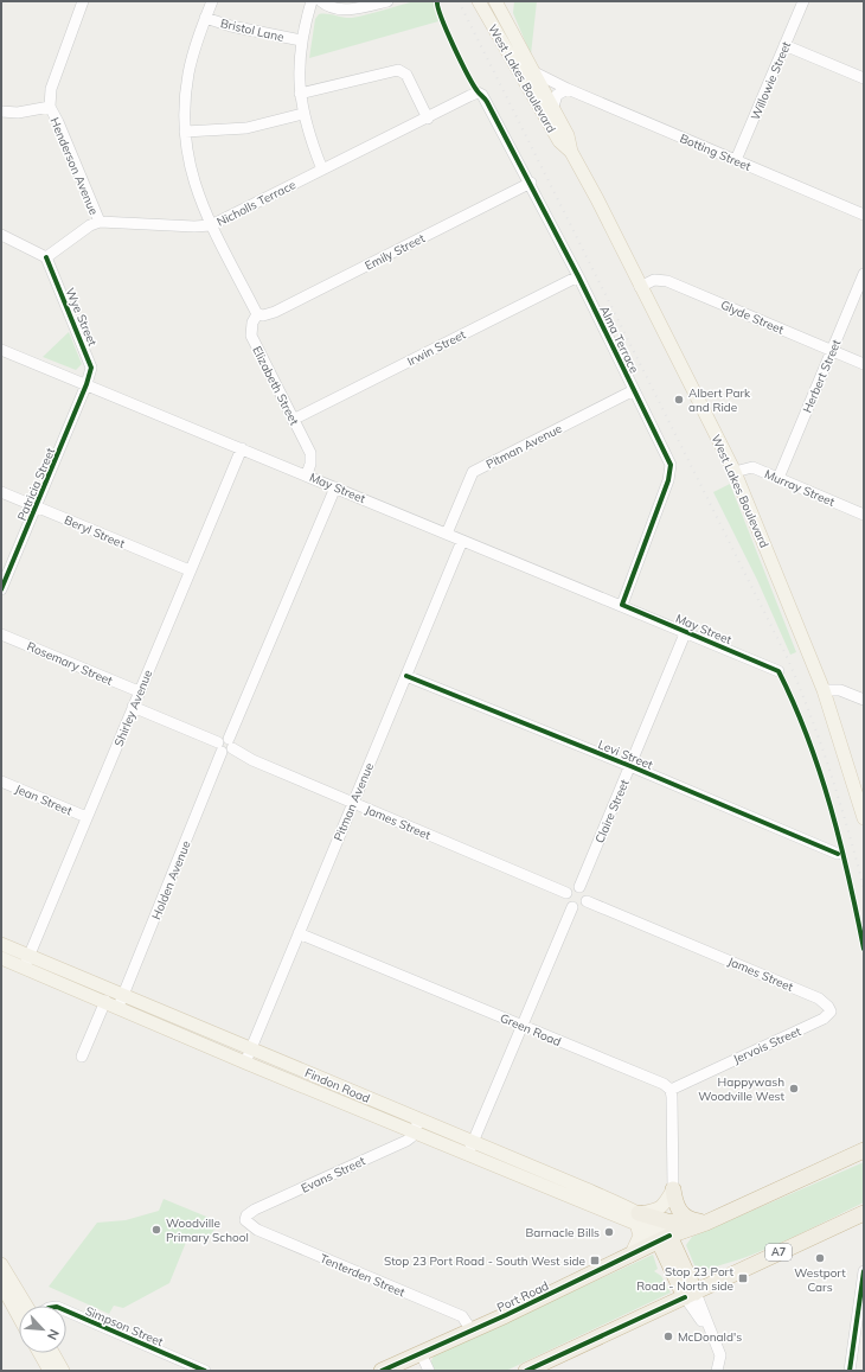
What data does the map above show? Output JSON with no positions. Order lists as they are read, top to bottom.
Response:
{
  "streets": {
    "highway": ["A7", "Port Road"],
    "main road": ["West Lakes Boulevard", "Findon Road"],
    "street": [
      "Bristol Lane",
      "Willowie Street",
      "Botting Street",
      "Henderson Avenue",
      "Nicholls Terrace",
      "Emily Street",
      "Wye Street",
      "Glyde Street",
      "Alma Terrace",
      "Irwin Street",
      "Herbert Street",
      "Elizabeth Street",
      "Pitman Avenue",
      "Patricia Street",
      "May Street",
      "Murray Street",
      "Beryl Street",
      "Rosemary Street",
      "Shirley Avenue",
      "Levi Street",
      "Jean Street",
      "Claire Street",
      "James Street",
      "Holden Avenue",
      "Green Road",
      "Jervois Street",
      "Evans Street",
      "Tenterden Street",
      "Simpson Street"
    ]
  },
  "crossings": [
    ["West Lakes Boulevard", "Botting Street"],
    ["West Lakes Boulevard", "Glyde Street"],
    ["West Lakes Boulevard", "Murray Street"],
    ["Willowie Street", "Botting Street"],
    ["Henderson Avenue", "Nicholls Terrace"],
    ["Nicholls Terrace", "Alma Terrace"],
    ["Emily Street", "Alma Terrace"],
    ["Emily Street", "Elizabeth Street"],
    ["Wye Street", "Patricia Street"],
    ["Wye Street", "May Street"],
    ["Glyde Street", "Herbert Street"],
    ["Alma Terrace", "Irwin Street"],
    ["Alma Terrace", "Pitman Avenue"],
    ["Alma Terrace", "May Street"],
    ["Irwin Street", "Elizabeth Street"],
    ["Herbert Street", "Murray Street"],
    ["Elizabeth Street", "May Street"],
    ["Pitman Avenue", "May Street"],
    ["Pitman Avenue", "Levi Street"],
    ["Pitman Avenue", "James Street"],
    ["Pitman Avenue", "Green Road"],
    ["Pitman Avenue", "Findon Road"],
    ["Patricia Street", "May Street"],
    ["Patricia Street", "Beryl Street"],
    ["May Street", "Shirley Avenue"],
    ["May Street", "Claire Street"],
    ["May Street", "Holden Avenue"],
    ["Beryl Street", "Shirley Avenue"],
    ["Rosemary Street", "Shirley Avenue"],
    ["Shirley Avenue", "Jean Street"],
    ["Shirley Avenue", "James Street"],
    ["Shirley Avenue", "Findon Road"],
    ["Levi Street", "Claire Street"],
    ["Claire Street", "James Street"],
    ["James Street", "Holden Avenue"],
    ["James Street", "Jervois Street"],
    ["Holden Avenue", "Findon Road"],
    ["Green Road", "Jervois Street"],
    ["Findon Road", "Evans Street"],
    ["Findon Road", "Port Road"],
    ["Evans Street", "Tenterden Street"],
    ["Tenterden Street", "Port Road"]
  ],
  "places": {
    "other": [
      "Albert Park and Ride",
      "Happywash Woodville West",
      "Woodville Primary School",
      "Barnacle Bills",
      "Westport Cars",
      "McDonald's"
    ],
    "transit": ["Stop 23 Port Road - South West side", "Stop 23 Port Road - North side"]
  },
  "north": "bottom right"
}
